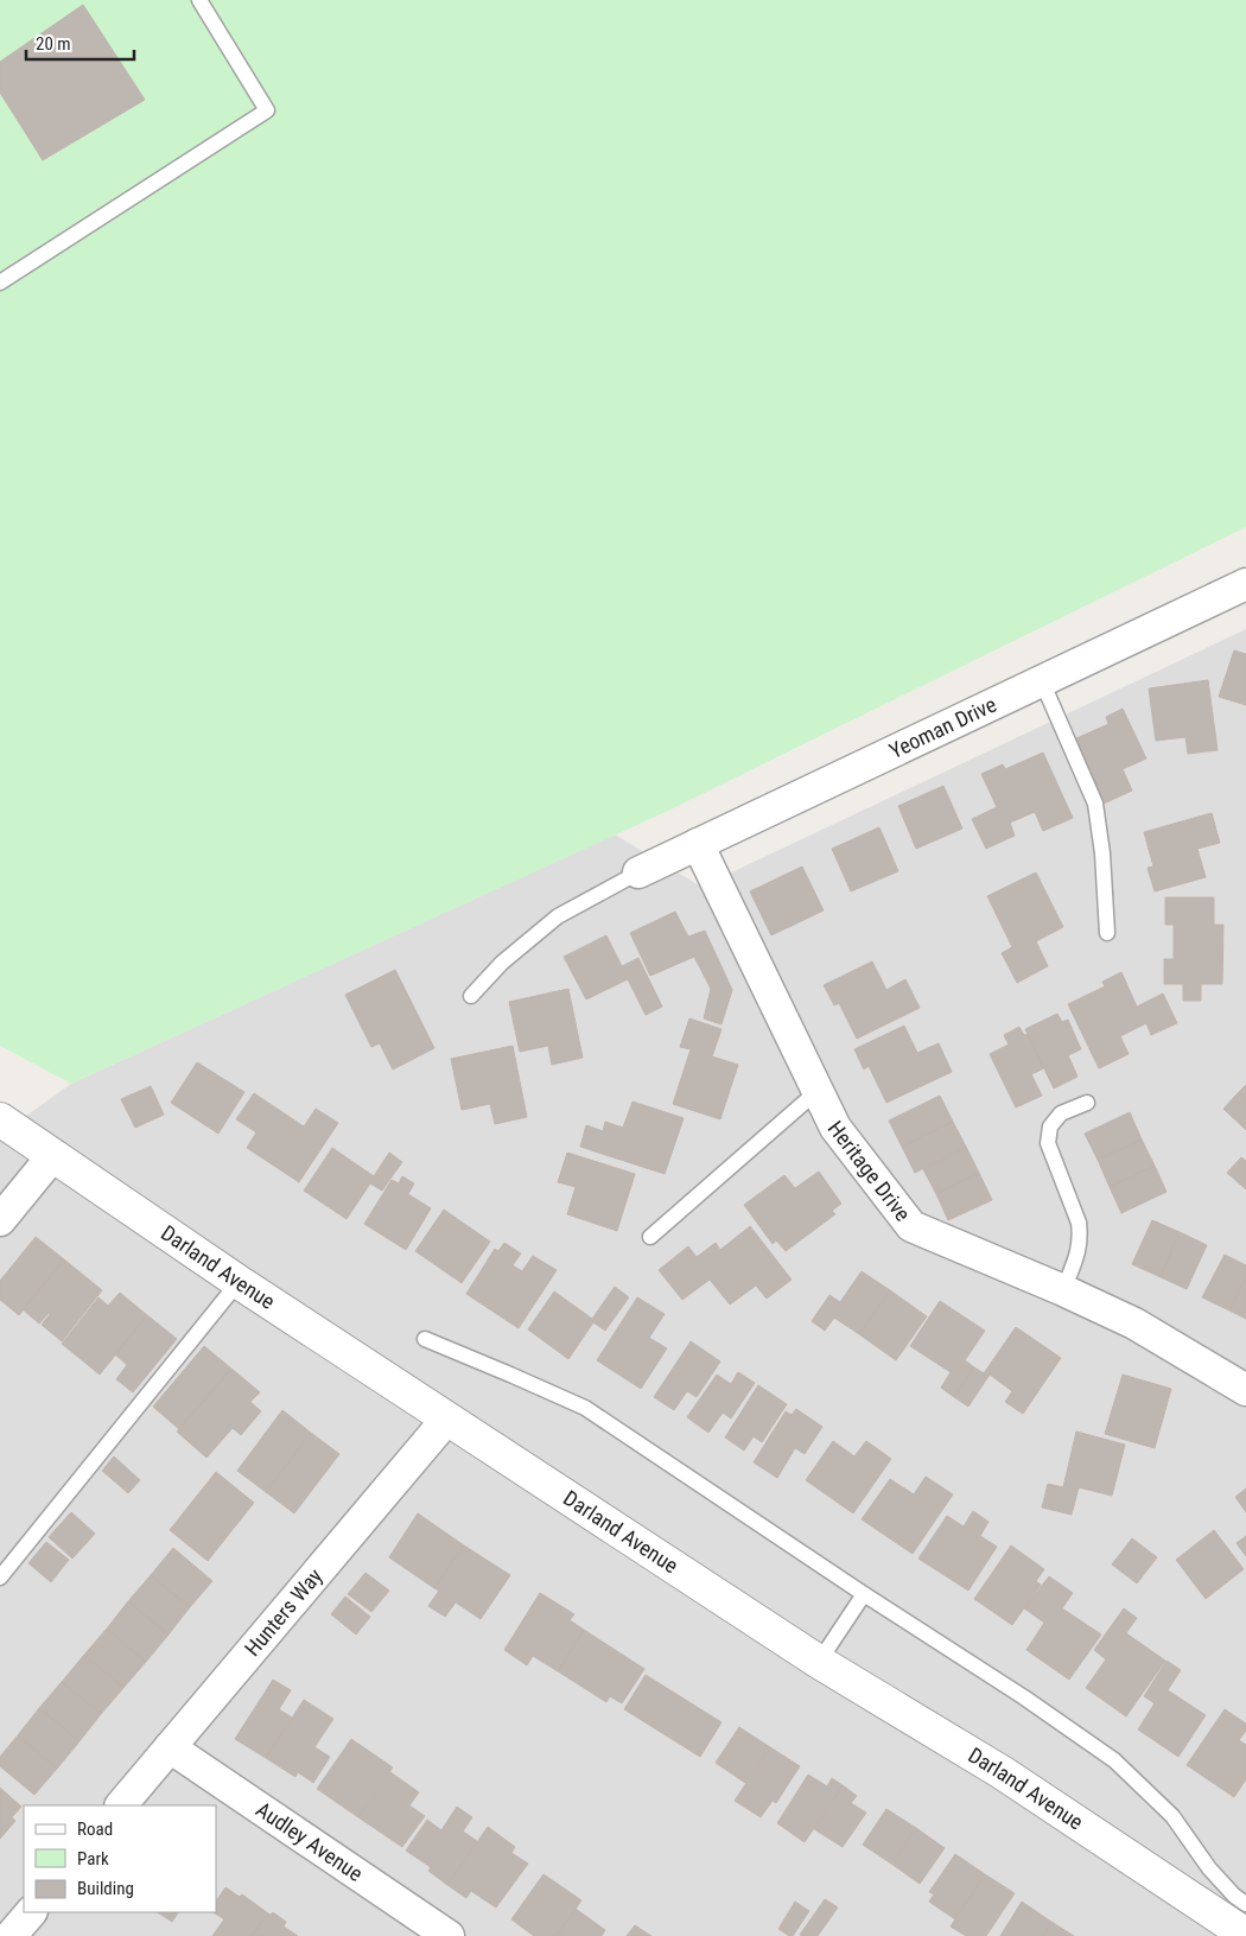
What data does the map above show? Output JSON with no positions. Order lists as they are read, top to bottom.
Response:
{
  "streets": {
    "street": [
      "Yeoman Drive",
      "Heritage Drive",
      "Darland Avenue",
      "Hunters Way",
      "Audley Avenue"
    ]
  },
  "crossings": [
    ["Yeoman Drive", "Heritage Drive"],
    ["Darland Avenue", "Hunters Way"],
    ["Hunters Way", "Audley Avenue"]
  ],
  "legend": ["Road", "Park", "Building"],
  "scale_bar": "20 m"
}
